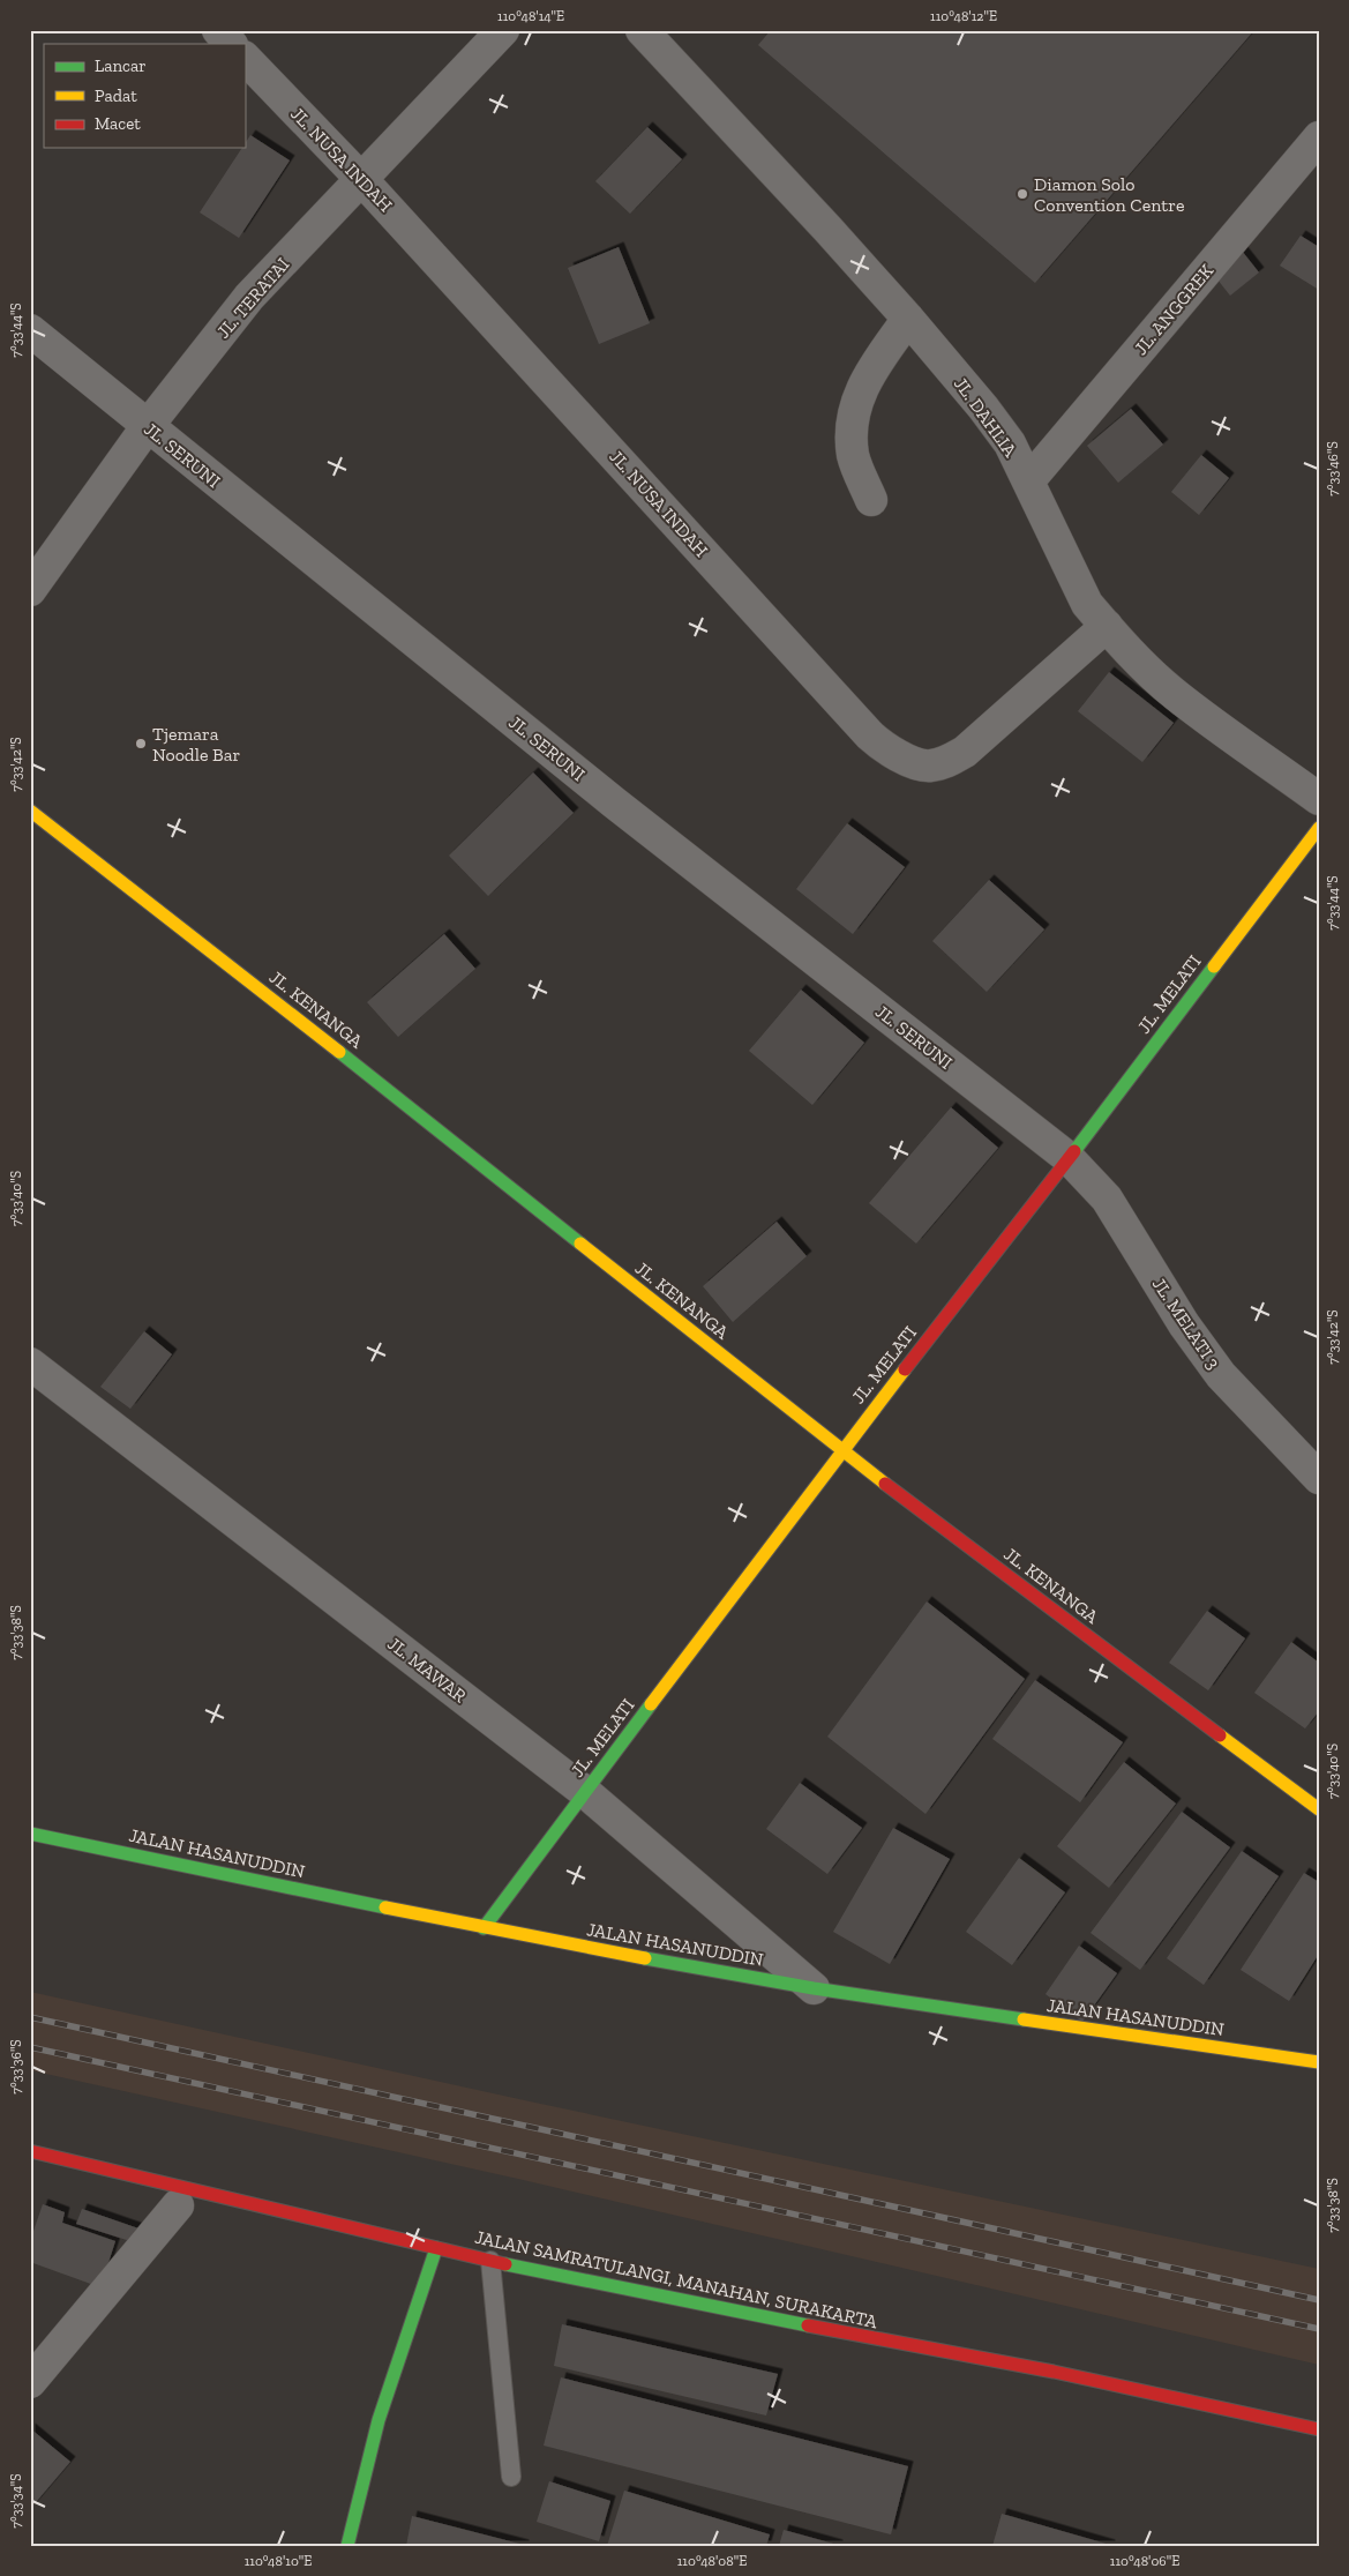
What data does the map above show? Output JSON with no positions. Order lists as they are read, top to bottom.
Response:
{
  "streets": {
    "street": [
      "JL. NUSA INDAH",
      "JL. TERATAI",
      "JL. ANGGREK",
      "JL. DAHLIA",
      "JL. SERUNI",
      "JL. MELATI",
      "JL. KENANGA",
      "JL. MELATI 3",
      "JL. MAWAR",
      "JALAN HASANUDDIN",
      "JALAN SAMRATULANGI, MANAHAN, SURAKARTA"
    ]
  },
  "crossings": [
    ["JL. NUSA INDAH", "JL. TERATAI"],
    ["JL. NUSA INDAH", "JL. DAHLIA"],
    ["JL. TERATAI", "JL. SERUNI"],
    ["JL. ANGGREK", "JL. DAHLIA"],
    ["JL. SERUNI", "JL. MELATI"],
    ["JL. SERUNI", "JL. MELATI 3"],
    ["JL. MELATI", "JL. KENANGA"],
    ["JL. MELATI", "JL. MELATI 3"],
    ["JL. MELATI", "JL. MAWAR"],
    ["JL. MELATI", "JALAN HASANUDDIN"],
    ["JL. MAWAR", "JALAN HASANUDDIN"]
  ],
  "places": ["Diamon Solo Convention Centre", "Tjemara Noodle Bar"],
  "legend": ["Lancar", "Padat", "Macet"],
  "coordinates": [
    "110°48'14\"E",
    "110°48'12\"E",
    "7°33'44\"S",
    "7°33'46\"S",
    "7°33'42\"S",
    "7°33'40\"S",
    "7°33'38\"S",
    "7°33'36\"S",
    "7°33'34\"S",
    "110°48'10\"E",
    "110°48'08\"E",
    "110°48'06\"E"
  ]
}
